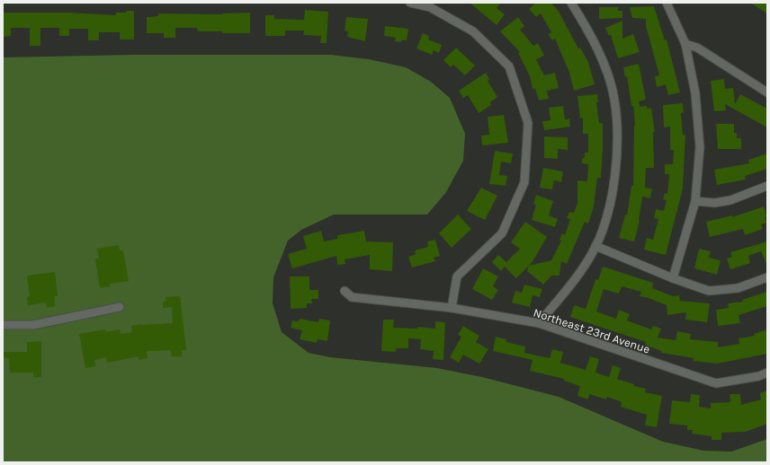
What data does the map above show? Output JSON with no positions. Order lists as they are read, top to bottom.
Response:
{
  "streets": {
    "street": ["Northeast 23rd Avenue"]
  }
}
